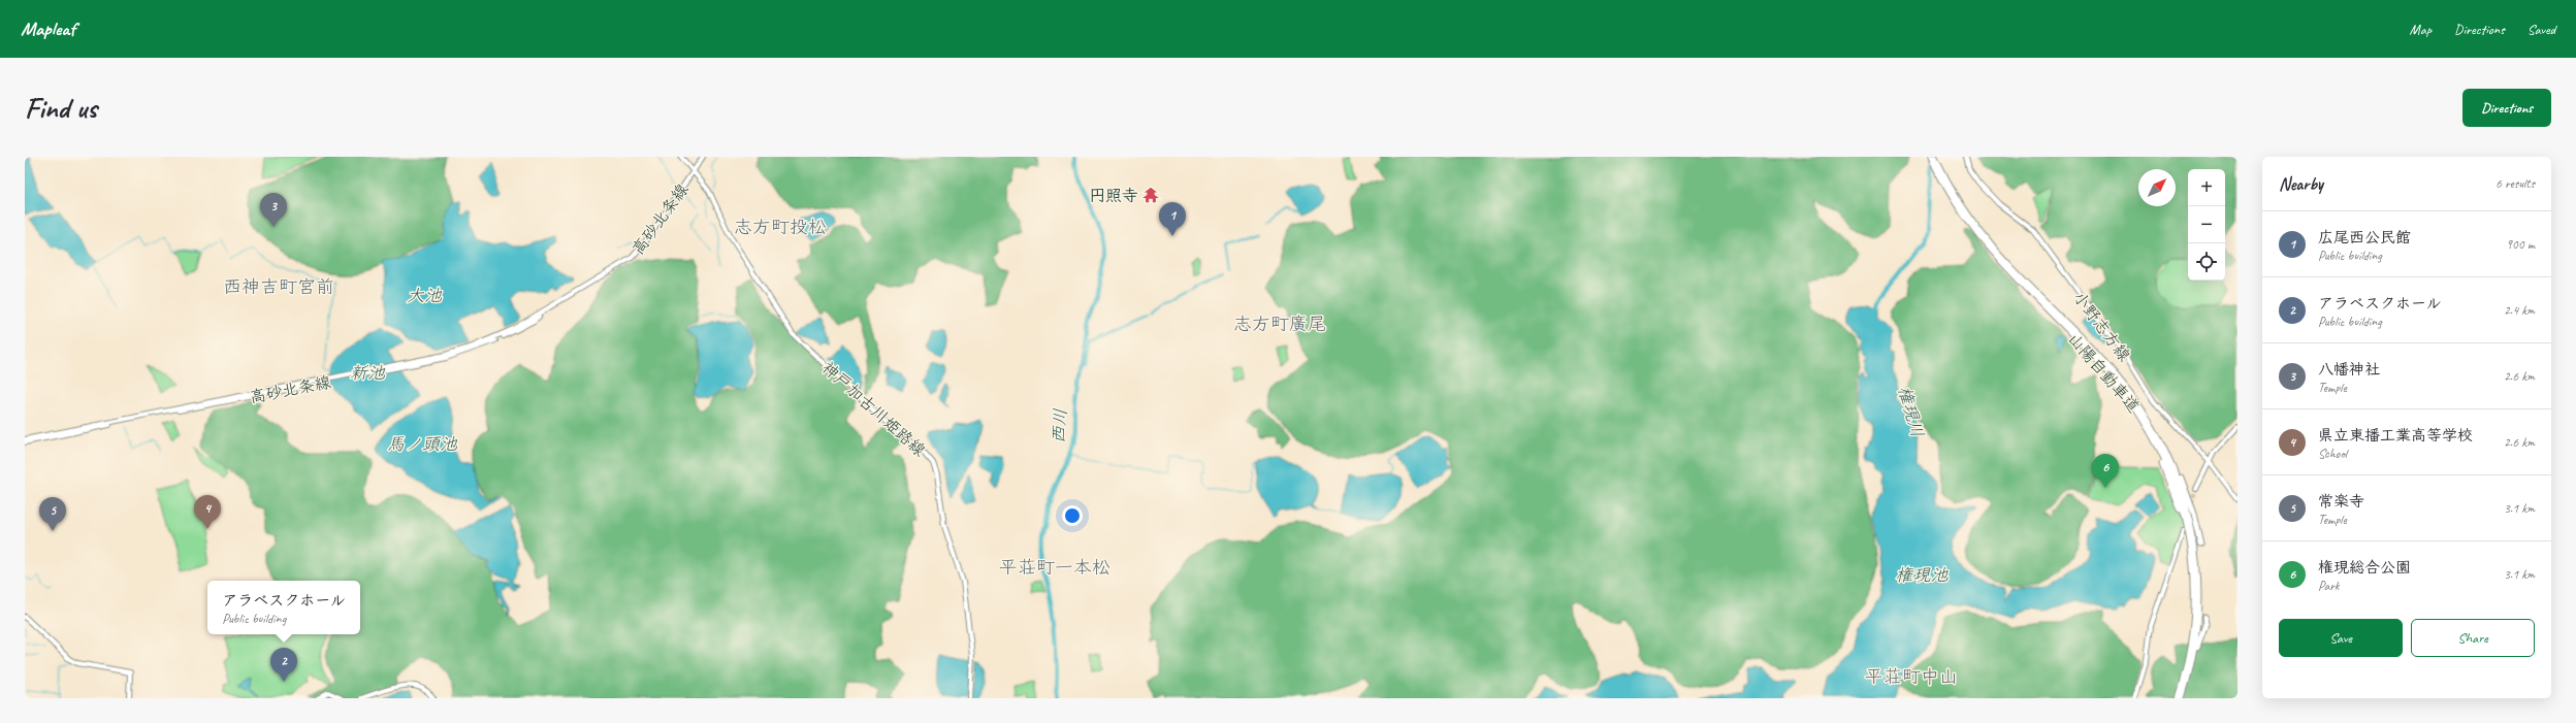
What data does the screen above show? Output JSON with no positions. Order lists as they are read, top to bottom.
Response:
{
  "streets": {
    "highway": ["山陽自動車道"],
    "main road": ["高砂北条線", "小野志方線", "神戸加古川姫路線"]
  },
  "crossings": [
    ["高砂北条線", "神戸加古川姫路線"]
  ],
  "districts": [
    "志方町投松",
    "西神吉町宮前",
    "志方町廣尾",
    "平荘町一本松",
    "平荘町中山"
  ],
  "water": [
    "大池",
    "新池",
    "権現川",
    "西川",
    "馬ノ頭池",
    "権現池"
  ],
  "places": {
    "temple": ["円照寺"]
  },
  "north": "top right",
  "page": {
    "header": "Mapleaf",
    "nav": ["Map", "Directions", "Saved"],
    "buttons": [
      "Directions",
      ["Save", "Share"]
    ],
    "title": "Find us",
    "heading": ["Nearby", "6 results"],
    "map_buttons": ["+", "−"],
    "pins": [
      "3",
      "1",
      "6",
      "4",
      "5",
      "2"
    ],
    "list": [
      {
        "mark": "1",
        "name": "広尾西公民館",
        "note": "Public building",
        "value": "900 m"
      },
      {
        "mark": "2",
        "name": "アラベスクホール",
        "note": "Public building",
        "value": "2.4 km"
      },
      {
        "mark": "3",
        "name": "八幡神社",
        "note": "Temple",
        "value": "2.6 km"
      },
      {
        "mark": "4",
        "name": "県立東播工業高等学校",
        "note": "School",
        "value": "2.6 km"
      },
      {
        "mark": "5",
        "name": "常楽寺",
        "note": "Temple",
        "value": "3.1 km"
      },
      {
        "mark": "6",
        "name": "権現総合公園",
        "note": "Park",
        "value": "3.1 km"
      }
    ],
    "popup": ["アラベスクホール", "Public building"]
  }
}
